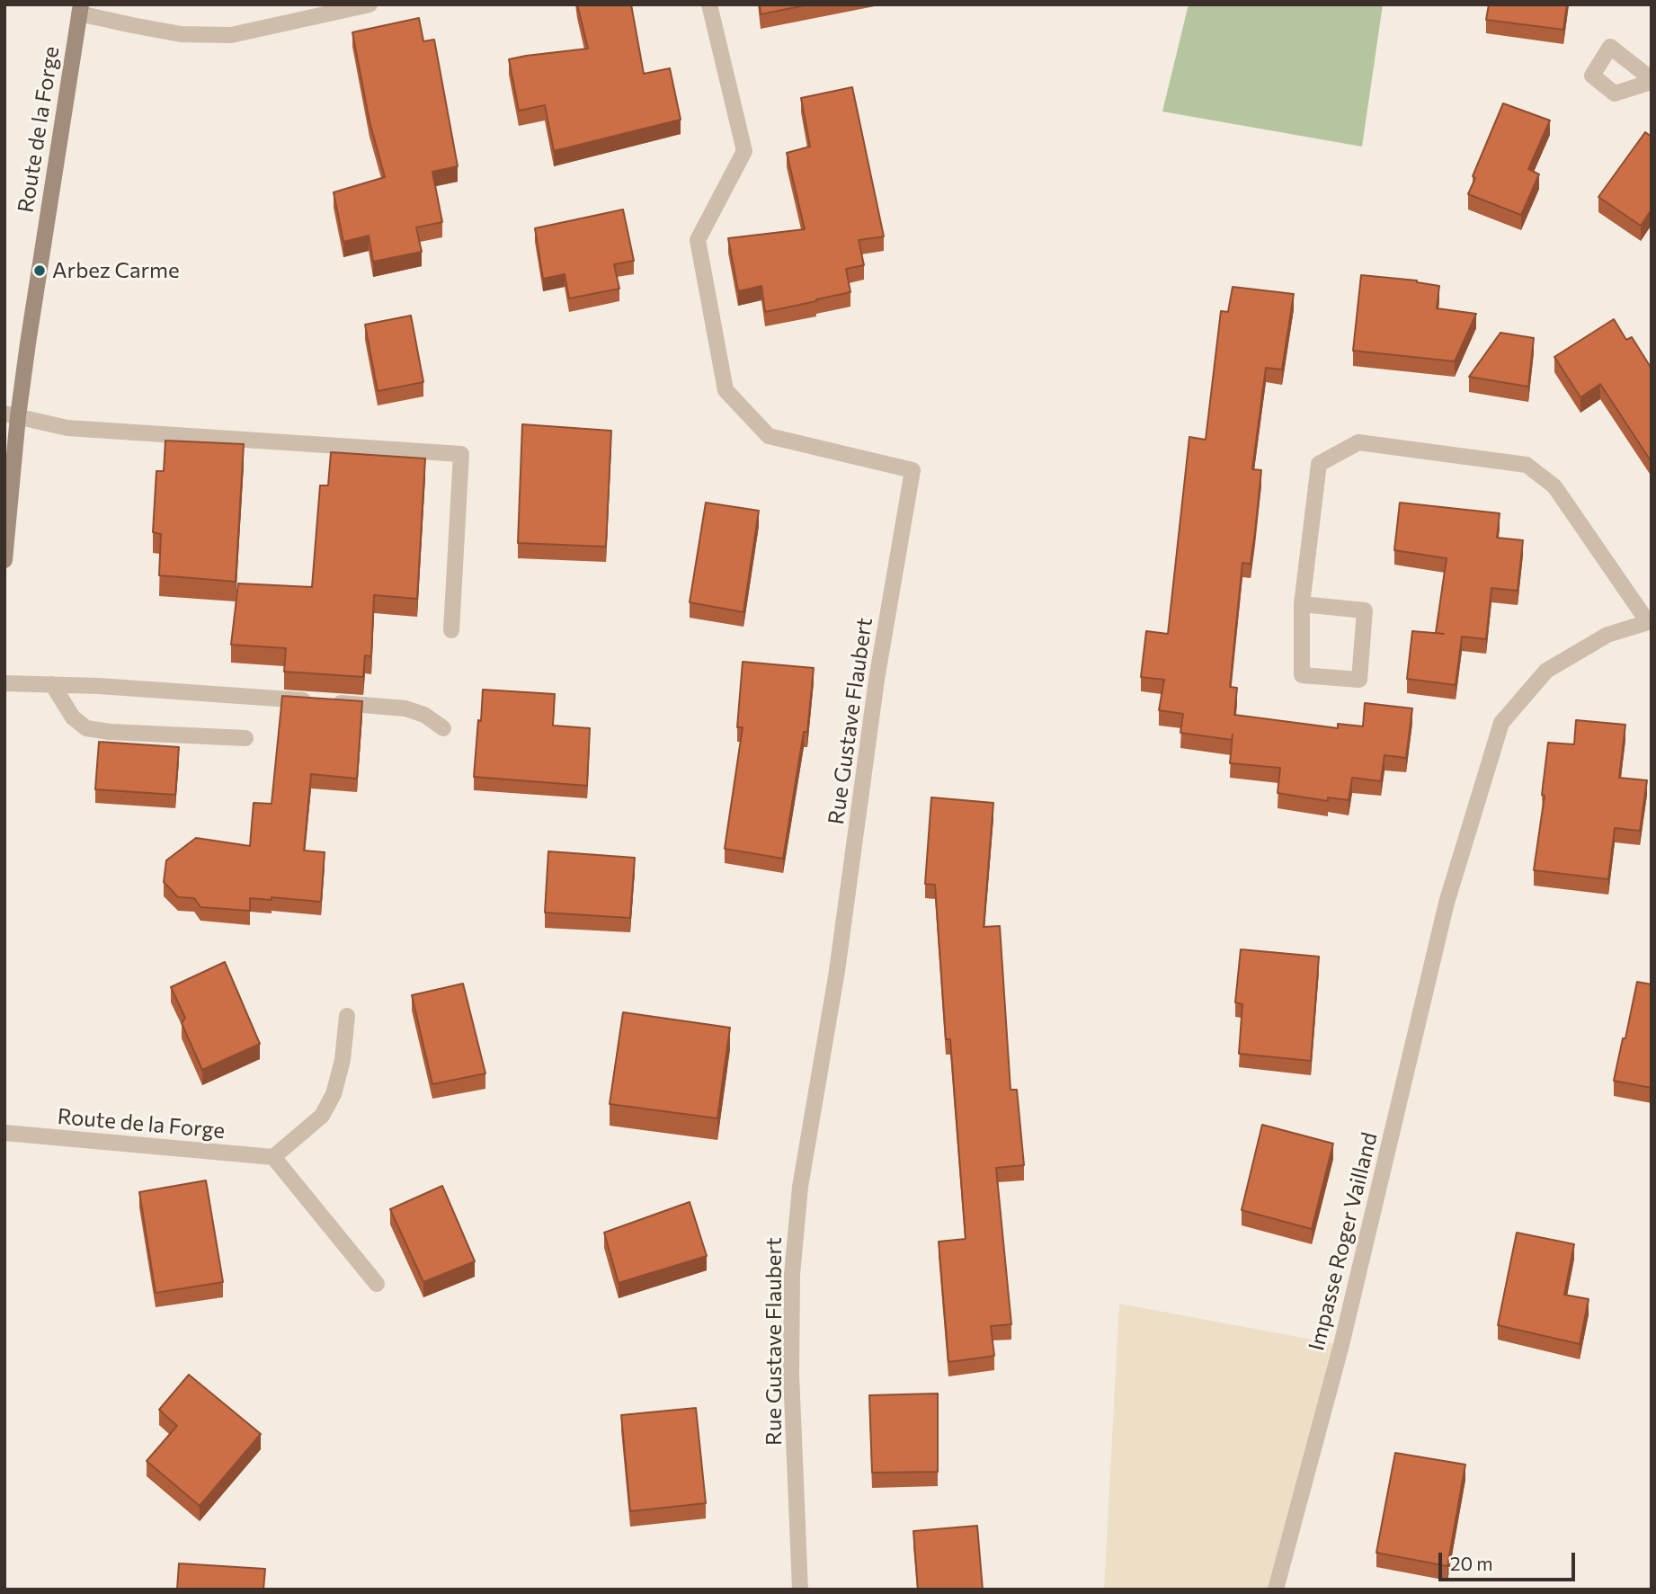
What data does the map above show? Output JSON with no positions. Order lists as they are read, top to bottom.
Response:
{
  "streets": {
    "main road": ["Route de la Forge"],
    "street": ["Rue Gustave Flaubert", "Impasse Roger Vailland"]
  },
  "places": ["Arbez Carme"],
  "scale_bar": "20 m"
}
